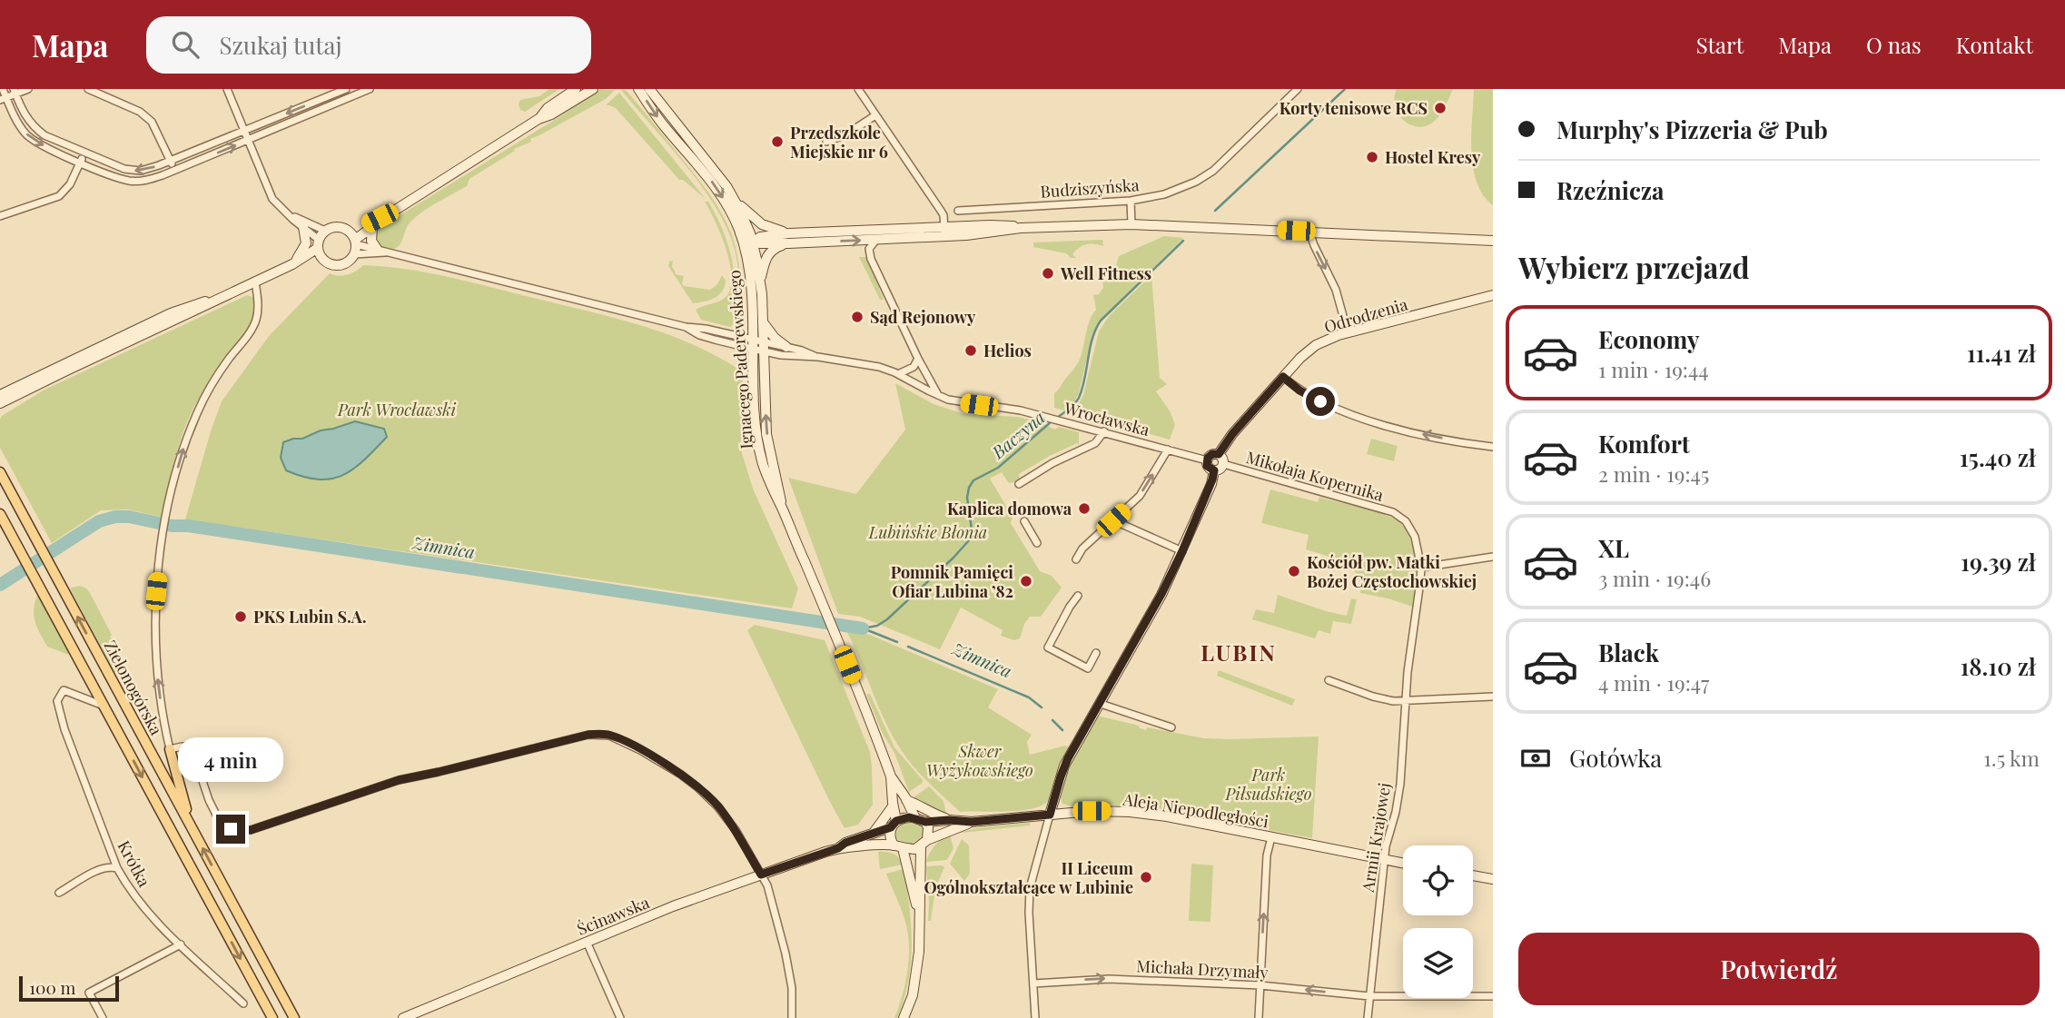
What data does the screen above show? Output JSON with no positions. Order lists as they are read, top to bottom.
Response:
{
  "streets": {
    "main road": ["Zielonogórska"],
    "street": [
      "Budziszyńska",
      "Odrodzenia",
      "Ignacego Paderewskiego",
      "Wrocławska",
      "Mikołaja Kopernika",
      "Aleja Niepodległości",
      "Armii Krajowej",
      "Krótka",
      "Ścinawska",
      "Michała Drzymały"
    ]
  },
  "crossings": [
    ["Odrodzenia", "Wrocławska"],
    ["Odrodzenia", "Mikołaja Kopernika"],
    ["Ignacego Paderewskiego", "Wrocławska"],
    ["Ignacego Paderewskiego", "Aleja Niepodległości"],
    ["Ignacego Paderewskiego", "Ścinawska"],
    ["Wrocławska", "Mikołaja Kopernika"],
    ["Mikołaja Kopernika", "Armii Krajowej"],
    ["Aleja Niepodległości", "Armii Krajowej"],
    ["Aleja Niepodległości", "Ścinawska"],
    ["Armii Krajowej", "Michała Drzymały"]
  ],
  "districts": ["LUBIN"],
  "water": ["Baczyna", "Zimnica"],
  "parks": [
    "Park Wrocławski",
    "Lubińskie Błonia",
    "Skwer Wyżykowskiego",
    "Park Piłsudskiego"
  ],
  "places": [
    "Korty tenisowe RCS",
    "Przedszkole Miejskie nr 6",
    "Hostel Kresy",
    "Well Fitness",
    "Sąd Rejonowy",
    "Helios",
    "Kaplica domowa",
    "Kościół pw. Matki Bożej Częstochowskiej",
    "Pomnik Pamięci Ofiar Lubina ’82",
    "PKS Lubin S.A.",
    "II Liceum Ogólnokształcące w Lubinie"
  ],
  "scale_bar": "100 m",
  "page": {
    "header": "Mapa",
    "search": "Szukaj tutaj",
    "nav": [
      "Start",
      "Mapa",
      "O nas",
      "Kontakt"
    ],
    "banner": ["Murphy's Pizzeria & Pub", "Rzeźnicza"],
    "heading": "Wybierz przejazd",
    "list": [
      {
        "name": "Economy",
        "note": "1 min · 19:44",
        "value": "11.41 zł"
      },
      {
        "name": "Komfort",
        "note": "2 min · 19:45",
        "value": "15.40 zł"
      },
      {
        "name": "XL",
        "note": "3 min · 19:46",
        "value": "19.39 zł"
      },
      {
        "name": "Black",
        "note": "4 min · 19:47",
        "value": "18.10 zł"
      }
    ],
    "pay": ["Gotówka", "1.5 km"],
    "bubble": "4 min",
    "buttons": "Potwierdź",
    "scale": "100 m"
  }
}
